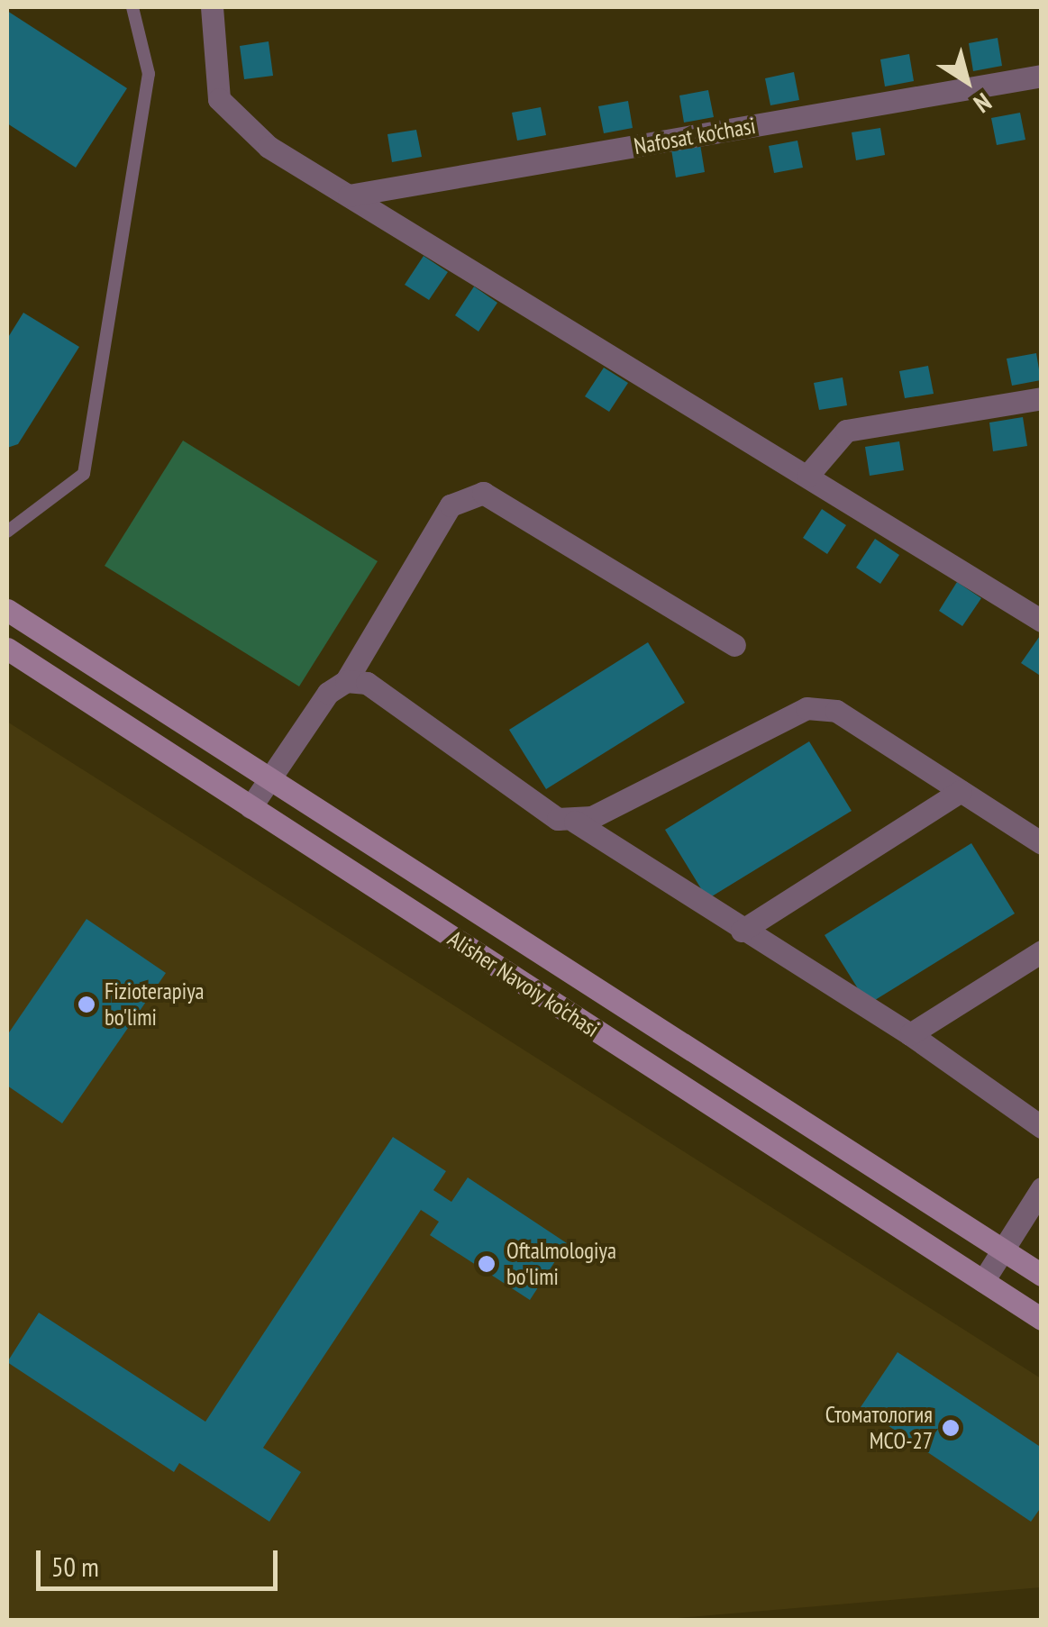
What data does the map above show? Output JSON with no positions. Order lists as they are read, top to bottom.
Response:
{
  "streets": {
    "main road": ["Alisher Navoiy ko'chasi"],
    "street": ["Nafosat ko'chasi"]
  },
  "places": ["Fizioterapiya bo'limi", "Oftalmologiya bo'limi", "Стоматология МСО-27"],
  "scale_bar": "50 m",
  "north": "bottom right"
}
